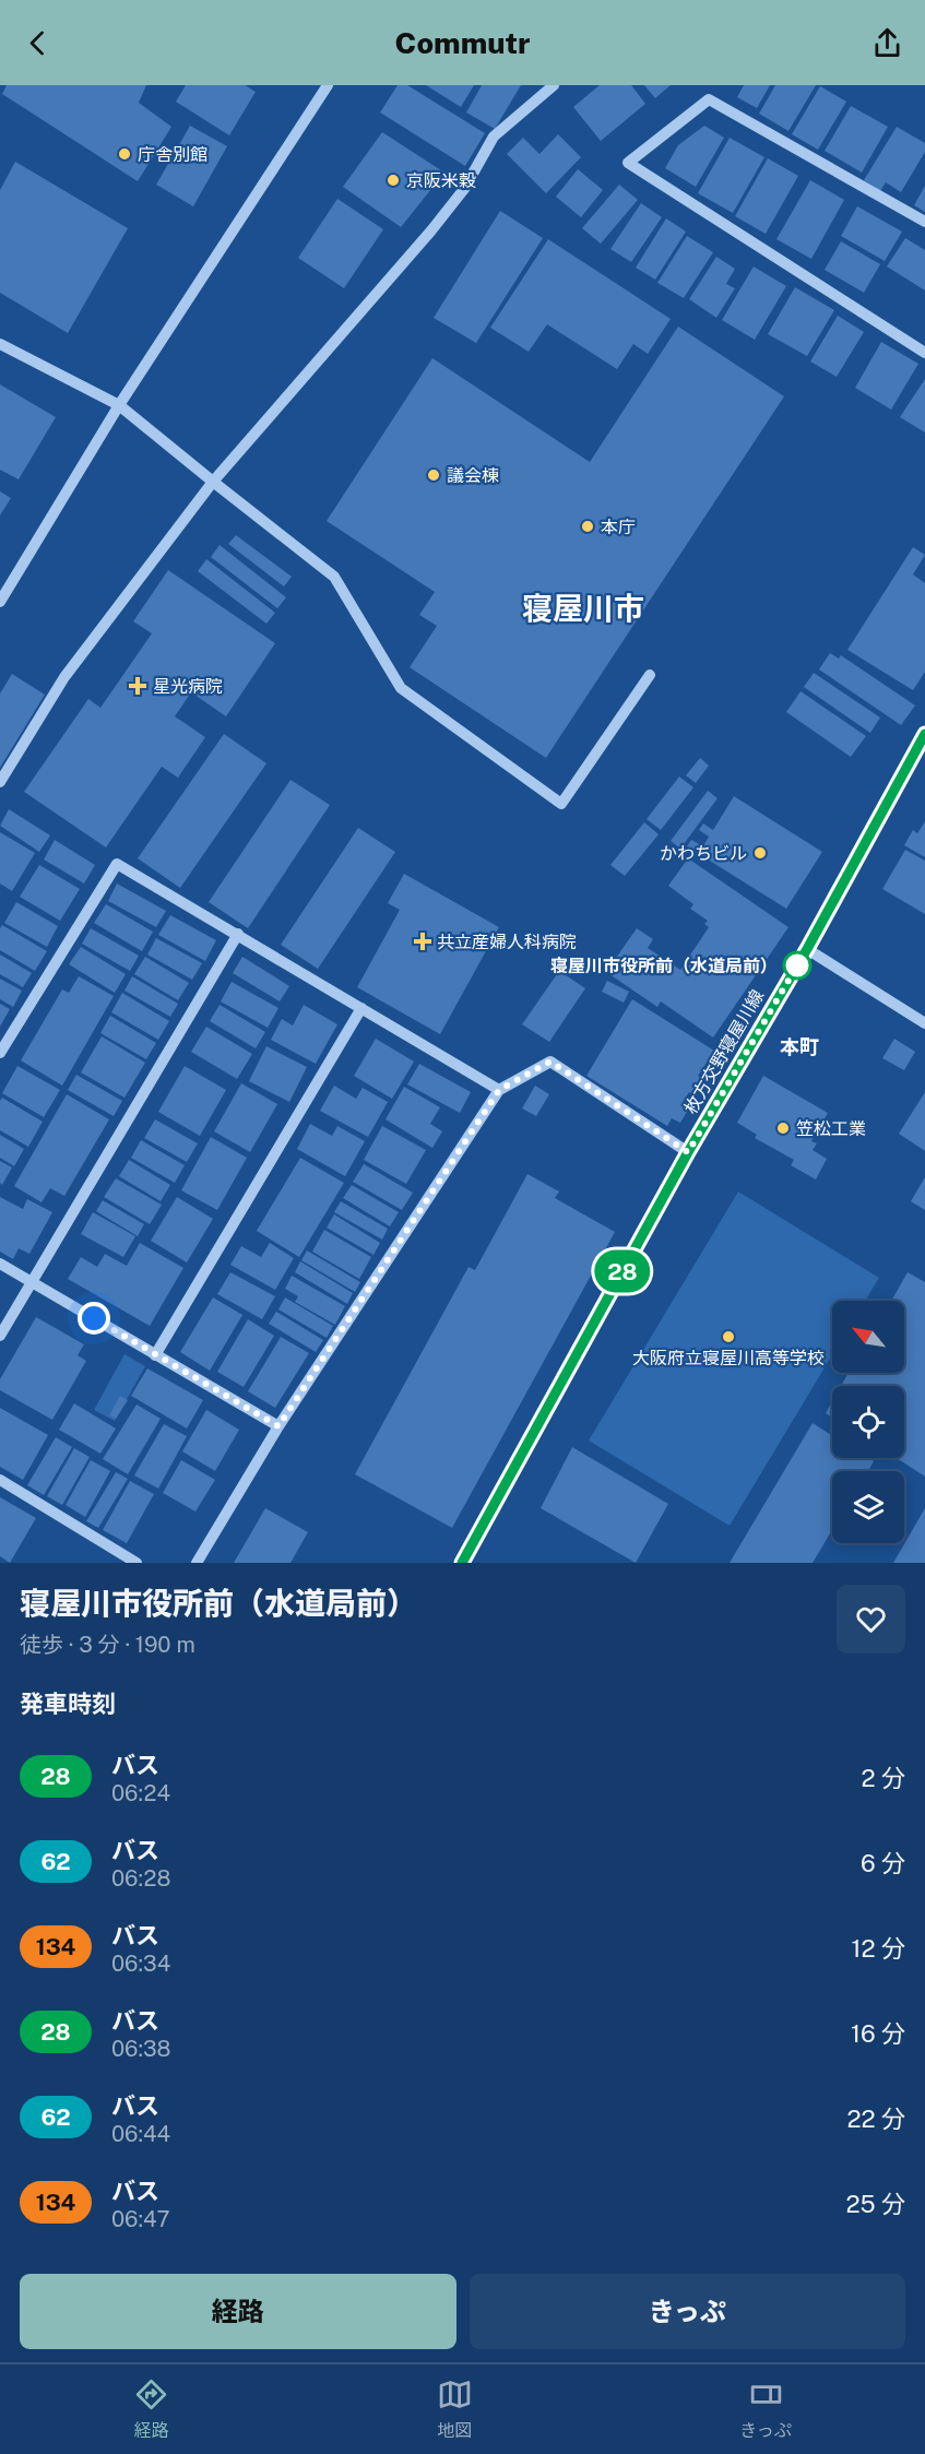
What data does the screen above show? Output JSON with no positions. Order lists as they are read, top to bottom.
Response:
{
  "streets": {
    "main road": ["枚方交野寝屋川線"]
  },
  "districts": ["寝屋川市", "本町"],
  "places": {
    "other": [
      "庁舎別館",
      "京阪米穀",
      "議会棟",
      "本庁",
      "かわちビル",
      "寝屋川市役所前（水道局前）",
      "笠松工業",
      "大阪府立寝屋川高等学校"
    ],
    "health": ["星光病院", "共立産婦人科病院"]
  },
  "lines": ["bus line 28"],
  "north": "top left",
  "page": {
    "header": "Commutr",
    "on_map": "28",
    "heading": [
      ["寝屋川市役所前（水道局前）", "徒歩 · 3 分 · 190 m"],
      "発車時刻"
    ],
    "list": [
      {
        "mark": "28",
        "name": "バス",
        "note": "06:24",
        "value": "2 分"
      },
      {
        "mark": "62",
        "name": "バス",
        "note": "06:28",
        "value": "6 分"
      },
      {
        "mark": "134",
        "name": "バス",
        "note": "06:34",
        "value": "12 分"
      },
      {
        "mark": "28",
        "name": "バス",
        "note": "06:38",
        "value": "16 分"
      },
      {
        "mark": "62",
        "name": "バス",
        "note": "06:44",
        "value": "22 分"
      },
      {
        "mark": "134",
        "name": "バス",
        "note": "06:47",
        "value": "25 分"
      }
    ],
    "buttons": ["経路", "きっぷ"],
    "tabs": ["経路", "地図", "きっぷ"]
  }
}
